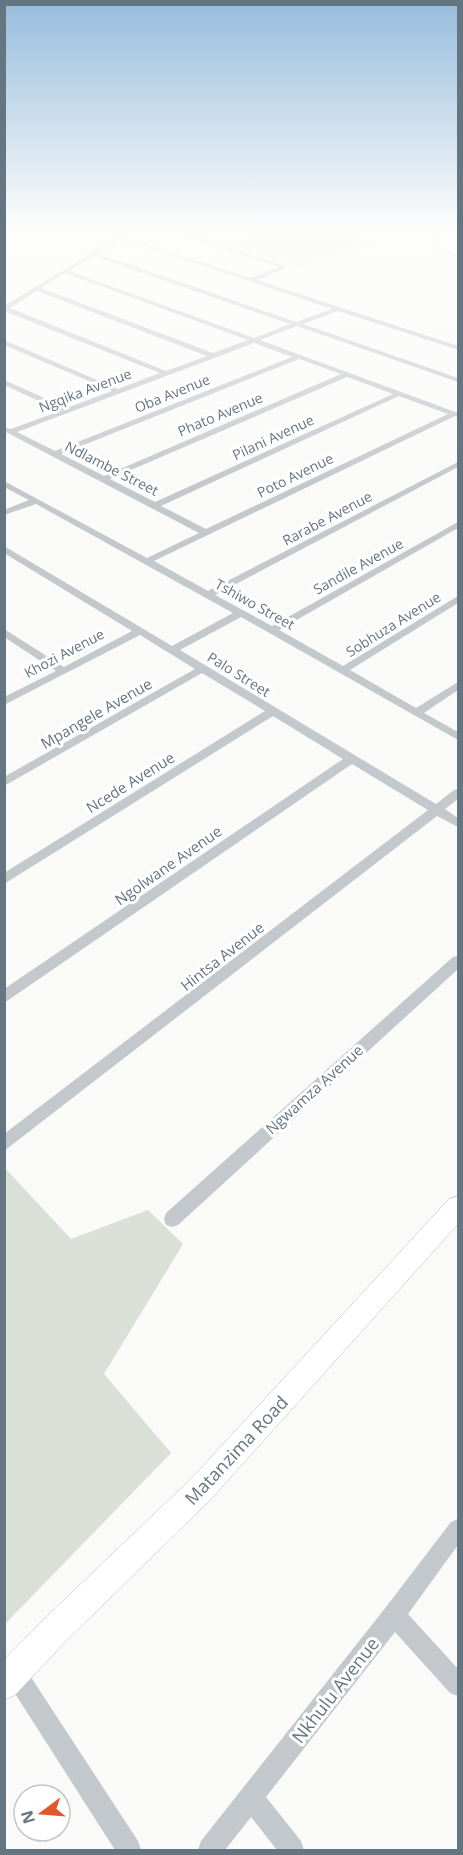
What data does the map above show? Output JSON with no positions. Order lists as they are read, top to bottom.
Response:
{
  "streets": {
    "street": [
      "Ngqika Avenue",
      "Oba Avenue",
      "Phato Avenue",
      "Pilani Avenue",
      "Ndlambe Street",
      "Poto Avenue",
      "Rarabe Avenue",
      "Sandile Avenue",
      "Tshiwo Street",
      "Sobhuza Avenue",
      "Khozi Avenue",
      "Palo Street",
      "Mpangele Avenue",
      "Ncede Avenue",
      "Ngolwane Avenue",
      "Hintsa Avenue",
      "Ngwamza Avenue",
      "Matanzima Road",
      "Nkhulu Avenue"
    ]
  },
  "crossings": [
    ["Ngqika Avenue", "Ndlambe Street"],
    ["Oba Avenue", "Ndlambe Street"],
    ["Phato Avenue", "Ndlambe Street"],
    ["Pilani Avenue", "Ndlambe Street"],
    ["Ndlambe Street", "Poto Avenue"],
    ["Poto Avenue", "Tshiwo Street"],
    ["Rarabe Avenue", "Tshiwo Street"],
    ["Sandile Avenue", "Tshiwo Street"],
    ["Tshiwo Street", "Sobhuza Avenue"],
    ["Khozi Avenue", "Palo Street"],
    ["Palo Street", "Mpangele Avenue"],
    ["Palo Street", "Ncede Avenue"],
    ["Palo Street", "Ngolwane Avenue"],
    ["Palo Street", "Hintsa Avenue"]
  ],
  "north": "left"
}
